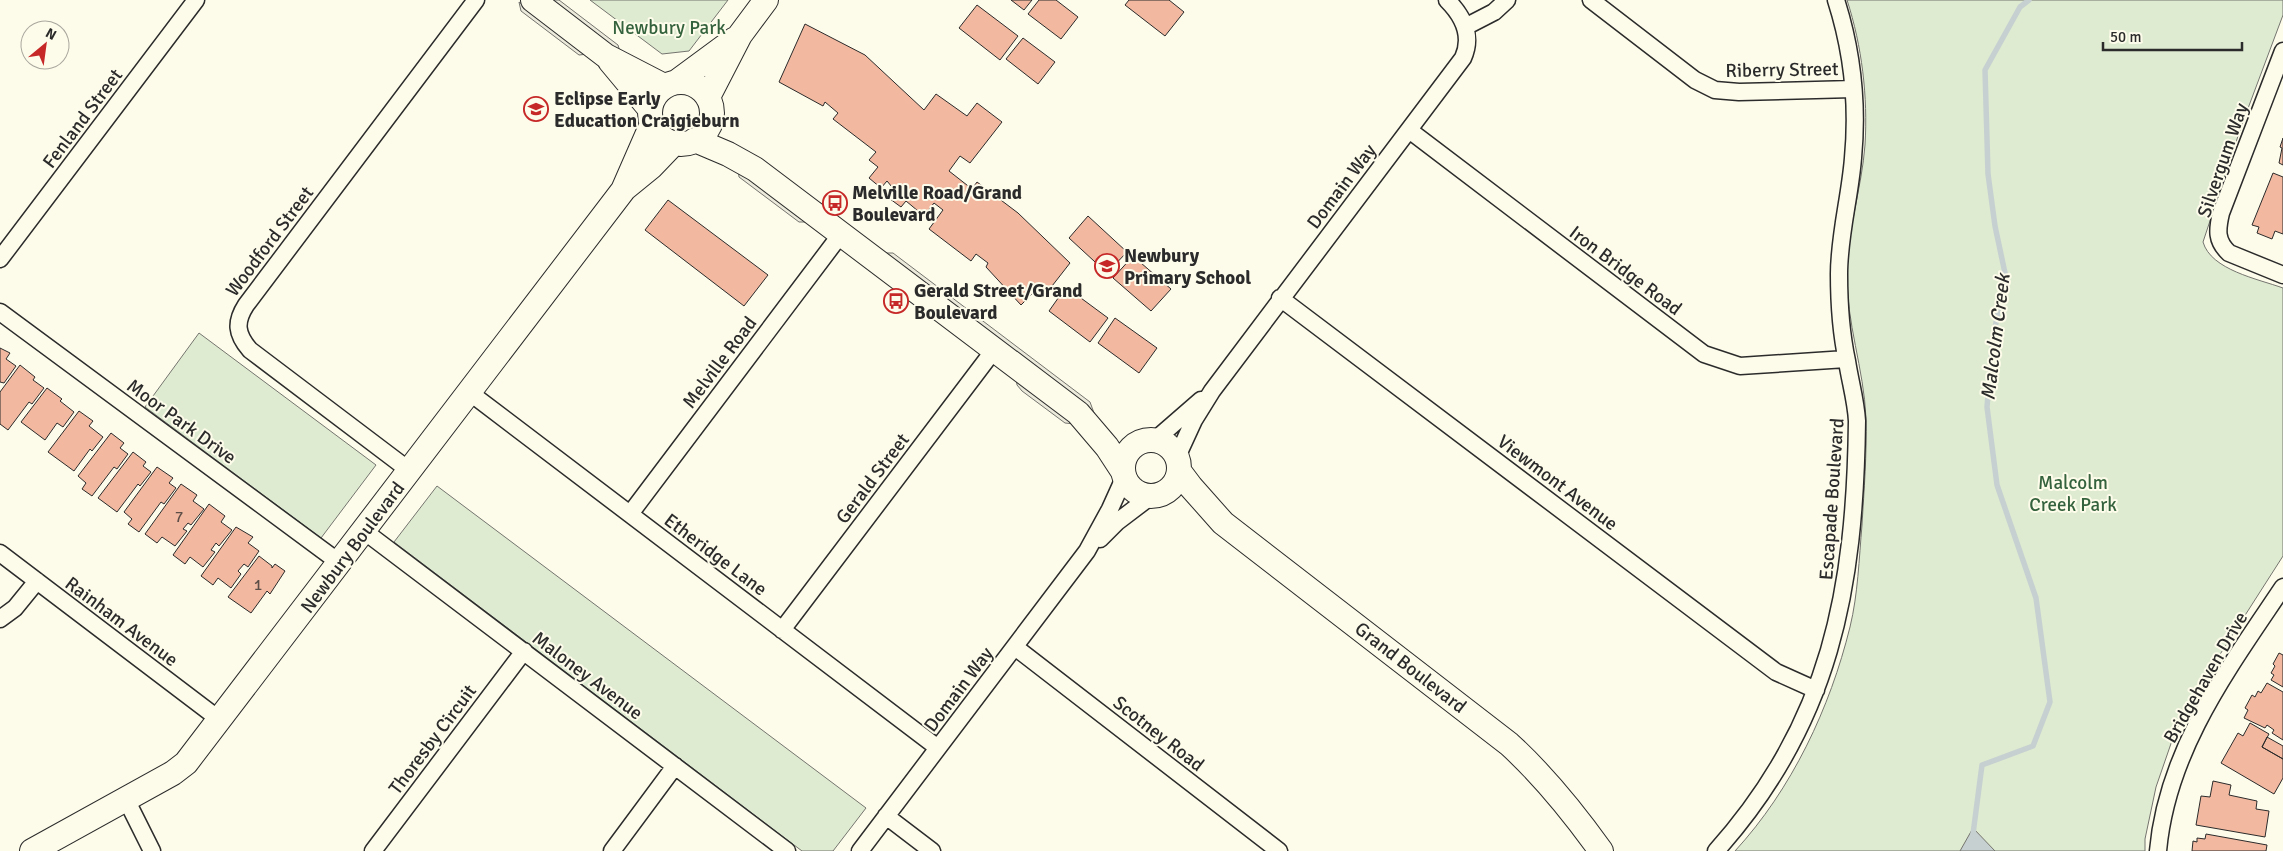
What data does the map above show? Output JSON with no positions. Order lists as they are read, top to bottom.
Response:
{
  "streets": {
    "street": [
      "Riberry Street",
      "Fenland Street",
      "Silvergum Way",
      "Domain Way",
      "Woodford Street",
      "Iron Bridge Road",
      "Melville Road",
      "Moor Park Drive",
      "Gerald Street",
      "Viewmont Avenue",
      "Escapade Boulevard",
      "Newbury Boulevard",
      "Etheridge Lane",
      "Rainham Avenue",
      "Grand Boulevard",
      "Maloney Avenue",
      "Bridgehaven Drive",
      "Scotney Road",
      "Thoresby Circuit"
    ]
  },
  "crossings": [
    ["Riberry Street", "Escapade Boulevard"],
    ["Domain Way", "Iron Bridge Road"],
    ["Domain Way", "Viewmont Avenue"],
    ["Domain Way", "Etheridge Lane"],
    ["Domain Way", "Grand Boulevard"],
    ["Domain Way", "Scotney Road"],
    ["Woodford Street", "Newbury Boulevard"],
    ["Iron Bridge Road", "Escapade Boulevard"],
    ["Melville Road", "Etheridge Lane"],
    ["Moor Park Drive", "Newbury Boulevard"],
    ["Gerald Street", "Etheridge Lane"],
    ["Viewmont Avenue", "Escapade Boulevard"],
    ["Newbury Boulevard", "Etheridge Lane"],
    ["Newbury Boulevard", "Rainham Avenue"],
    ["Newbury Boulevard", "Maloney Avenue"],
    ["Maloney Avenue", "Thoresby Circuit"]
  ],
  "water": ["Malcolm Creek"],
  "parks": ["Newbury Park", "Malcolm Creek Park"],
  "places": {
    "school or university": ["Eclipse Early Education Craigieburn", "Newbury Primary School"],
    "bus stop": ["Melville Road/Grand Boulevard", "Gerald Street/Grand Boulevard"]
  },
  "house_numbers": ["7", "1"],
  "scale_bar": "50 m",
  "north": "top right"
}
